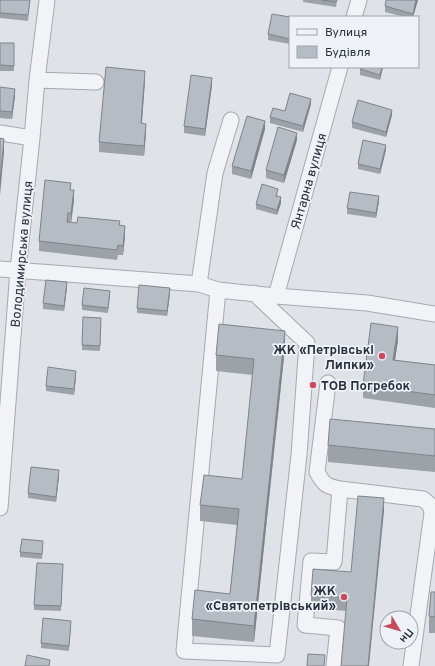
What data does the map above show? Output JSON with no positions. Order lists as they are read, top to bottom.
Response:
{
  "streets": {
    "street": ["Янтарна вулиця", "Володимирська вулиця"]
  },
  "places": ["ЖК «Петрівські Липки»", "ТОВ Погребок", "ЖК «Святопетрівський»"],
  "legend": ["Вулиця", "Будівля"],
  "north": "bottom right"
}
